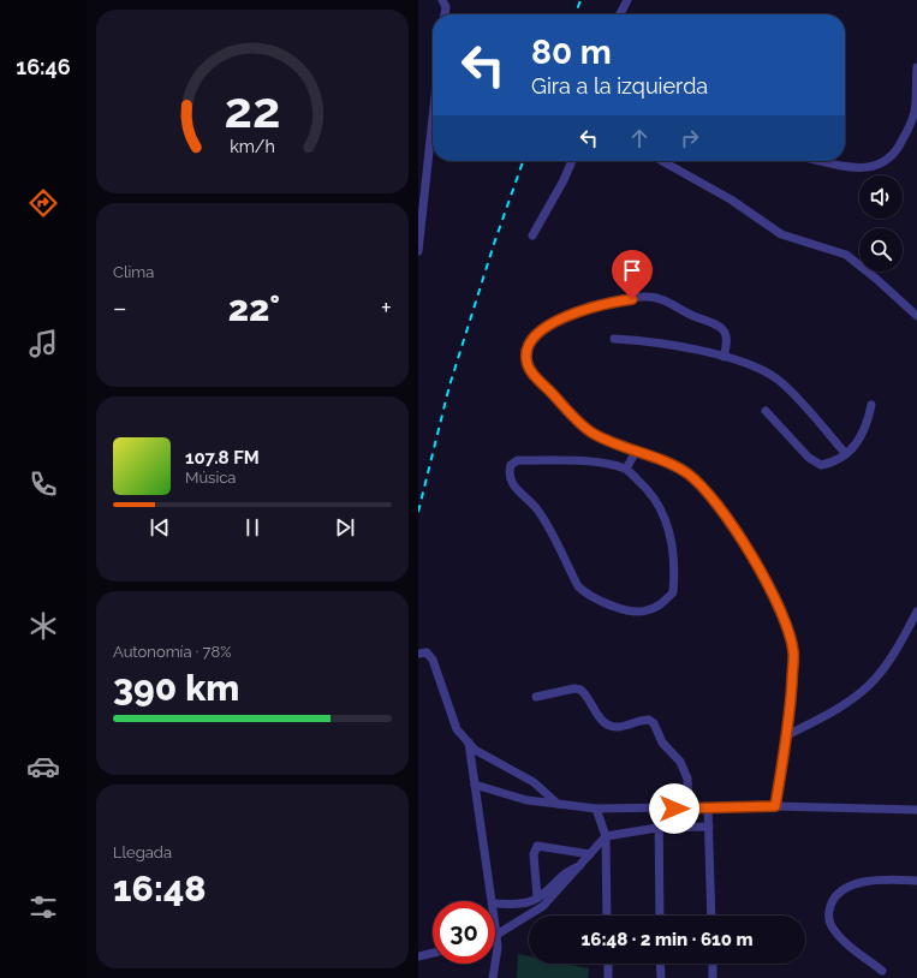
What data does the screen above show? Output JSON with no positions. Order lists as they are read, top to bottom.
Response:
{
  "page": {
    "tabs": "16:46",
    "turn": ["80 m", "Gira a la izquierda"],
    "tile": [
      "Clima",
      ["Autonomía · 78%", "390 km"],
      ["Llegada", "16:48"]
    ],
    "heat": ["−", "22°", "+"],
    "song": ["107.8 FM", "Música"],
    "limit": "30",
    "trip": "16:48 · 2 min · 610 m",
    "gauge": ["22", "km/h"]
  }
}
